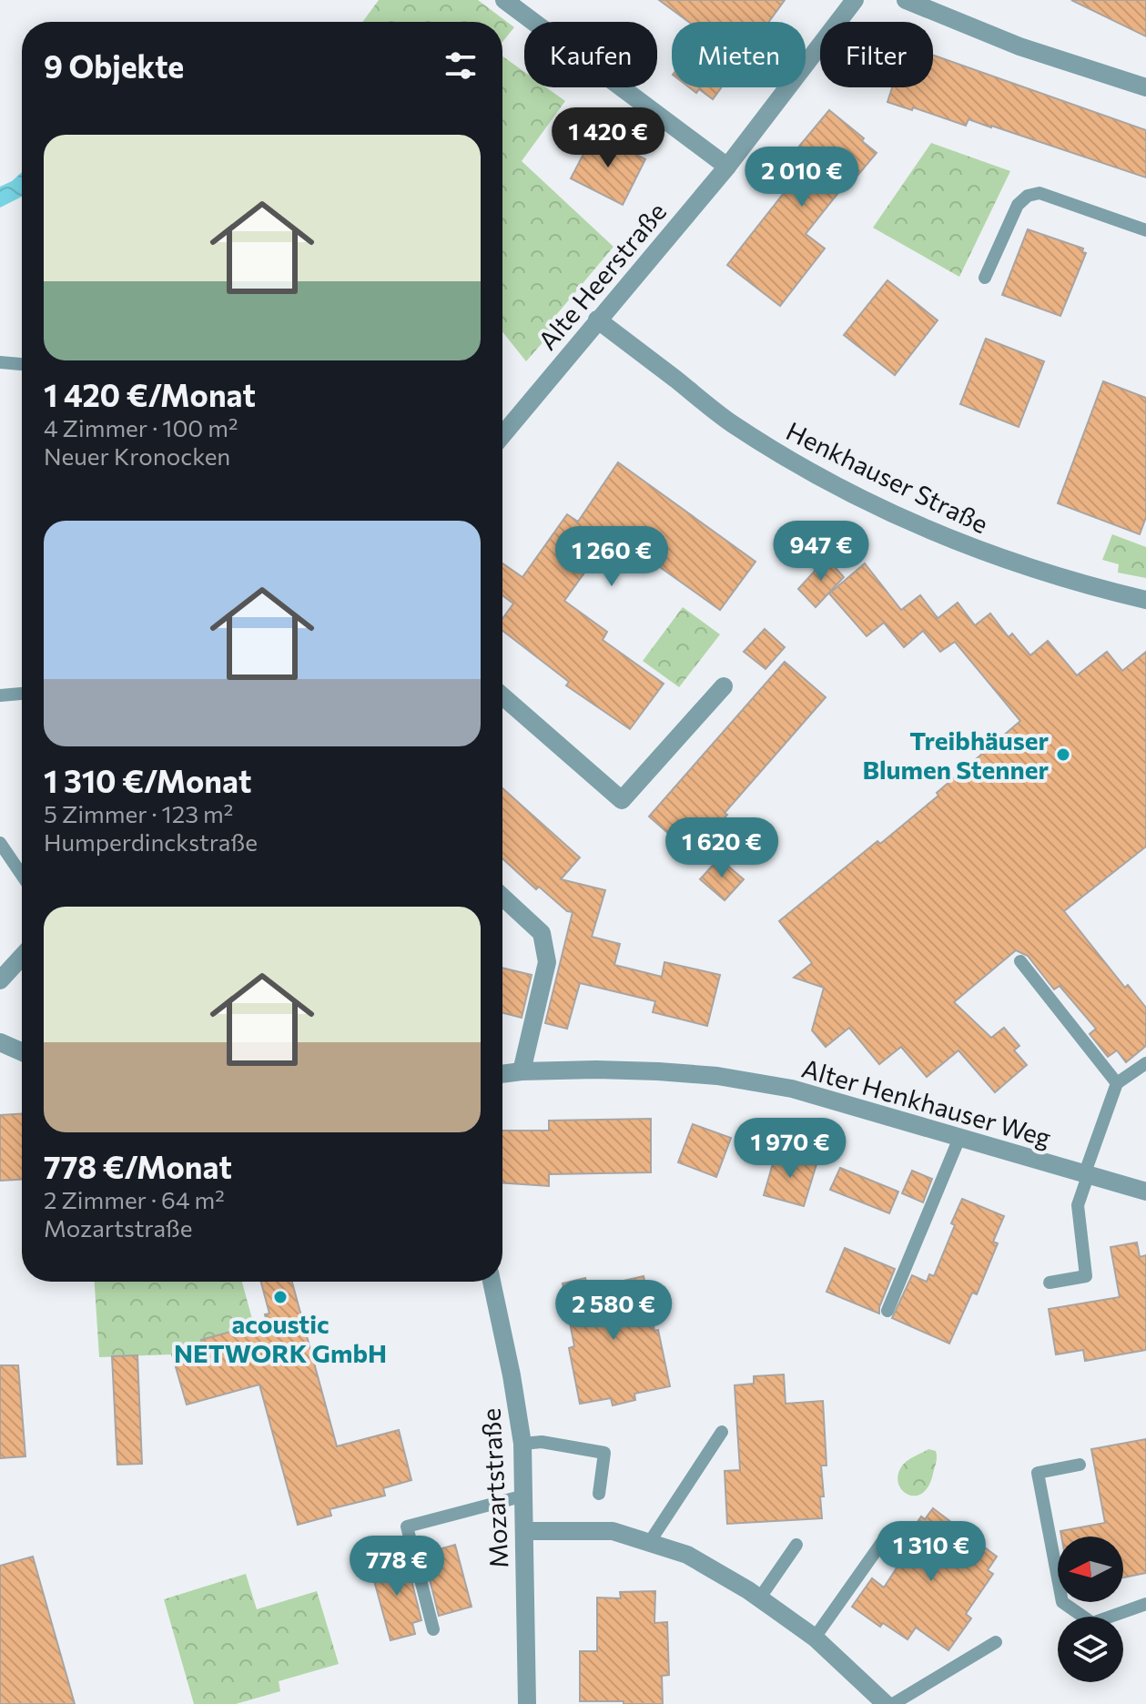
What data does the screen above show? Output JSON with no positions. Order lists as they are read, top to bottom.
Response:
{
  "streets": {
    "street": [
      "Alte Heerstraße",
      "Henkhauser Straße",
      "Alter Henkhauser Weg",
      "Mozartstraße"
    ]
  },
  "crossings": [
    ["Alte Heerstraße", "Henkhauser Straße"]
  ],
  "places": ["Treibhäuser Blumen Stenner", "acoustic NETWORK GmbH"],
  "north": "left",
  "page": {
    "chip": ["Kaufen", "Mieten", "Filter"],
    "heading": "9 Objekte",
    "price": [
      "1 420 €",
      "2 010 €",
      "947 €",
      "1 260 €",
      "1 620 €",
      "1 970 €",
      "2 580 €",
      "1 310 €",
      "778 €"
    ],
    "list": [
      {
        "name": "1 420 €/Monat",
        "note": "4 Zimmer · 100 m² · Neuer Kronocken"
      },
      {
        "name": "1 310 €/Monat",
        "note": "5 Zimmer · 123 m² · Humperdinckstraße"
      },
      {
        "name": "778 €/Monat",
        "note": "2 Zimmer · 64 m² · Mozartstraße"
      }
    ]
  }
}
